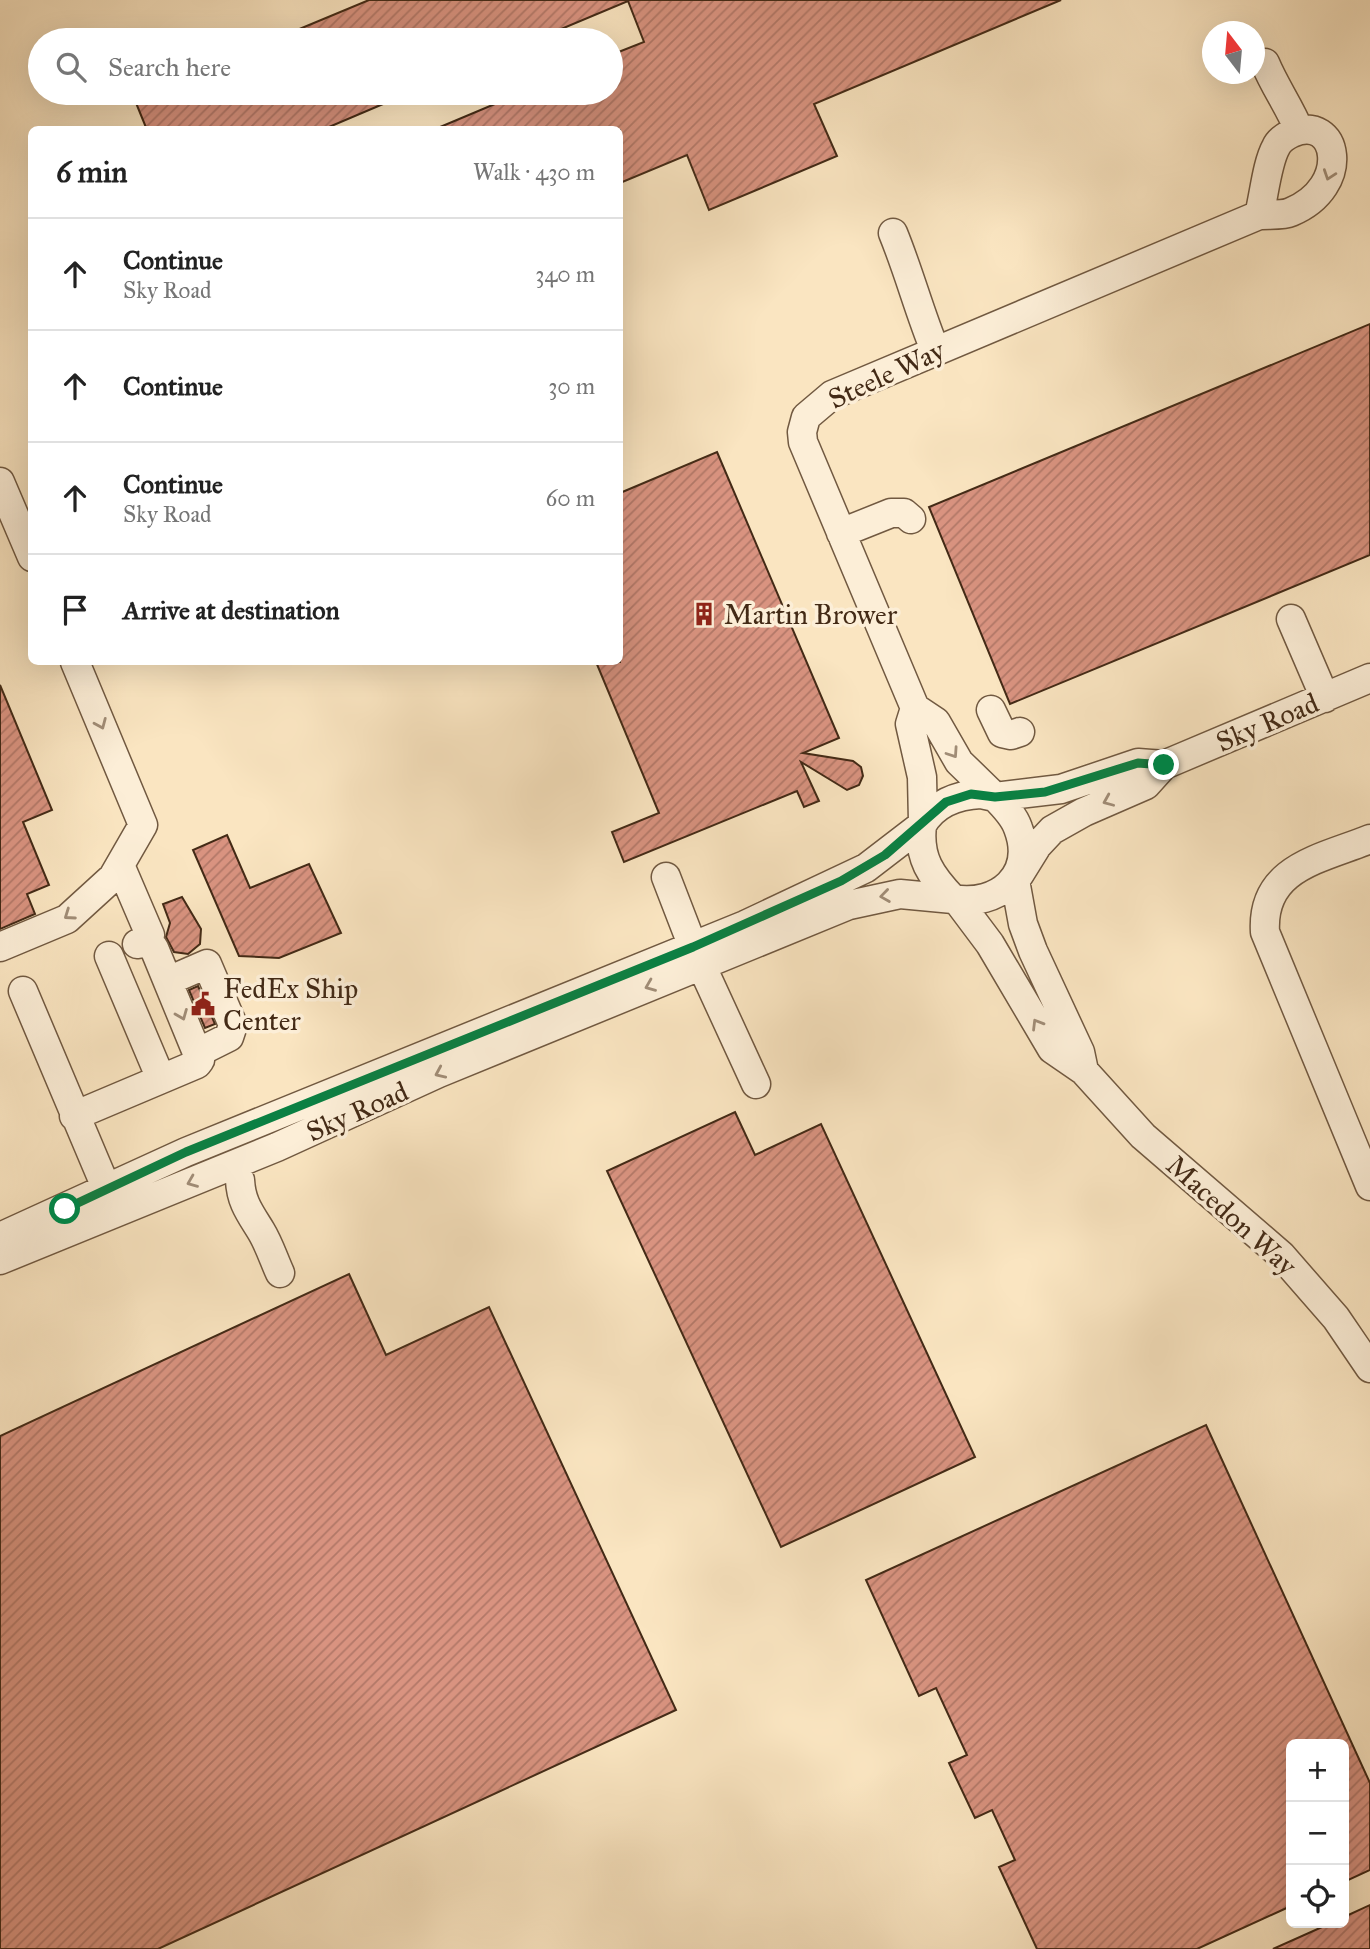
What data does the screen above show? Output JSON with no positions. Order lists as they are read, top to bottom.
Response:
{
  "streets": {
    "street": ["Steele Way", "Sky Road", "Macedon Way"]
  },
  "crossings": [
    ["Steele Way", "Sky Road"],
    ["Steele Way", "Macedon Way"],
    ["Sky Road", "Macedon Way"]
  ],
  "places": {
    "building": ["Martin Brower"],
    "public building": ["FedEx Ship Center"]
  },
  "north": "top",
  "page": {
    "search": "Search here",
    "heading": ["6 min", "Walk · 430 m"],
    "list": [
      ["Continue", "Sky Road", "340 m"],
      ["Continue", "30 m"],
      ["Continue", "Sky Road", "60 m"],
      "Arrive at destination"
    ],
    "map_buttons": ["+", "−"]
  }
}
